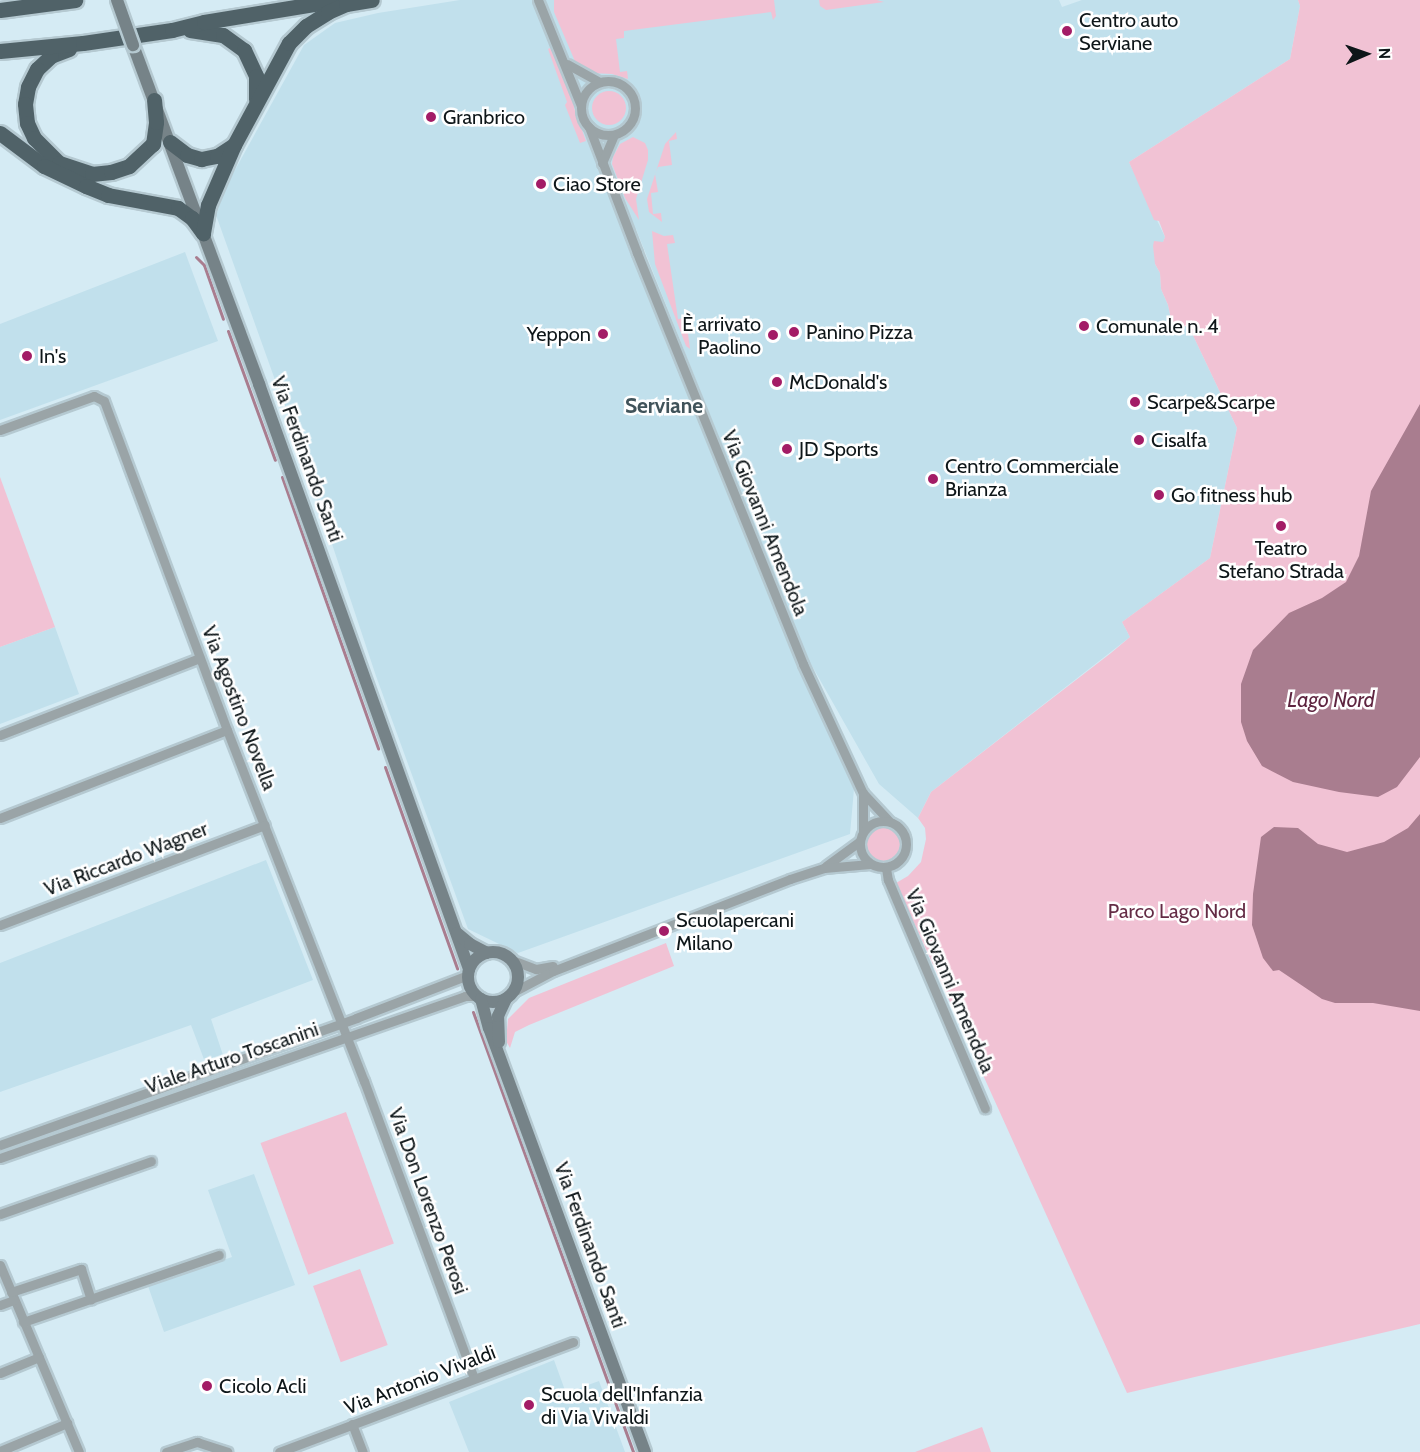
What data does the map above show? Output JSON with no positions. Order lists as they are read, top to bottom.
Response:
{
  "streets": {
    "main road": ["Via Ferdinando Santi"],
    "street": [
      "Via Giovanni Amendola",
      "Via Agostino Novella",
      "Via Riccardo Wagner",
      "Viale Arturo Toscanini",
      "Via Don Lorenzo Perosi",
      "Via Antonio Vivaldi"
    ]
  },
  "crossings": [
    ["Via Ferdinando Santi", "Viale Arturo Toscanini"],
    ["Via Agostino Novella", "Via Riccardo Wagner"],
    ["Via Agostino Novella", "Viale Arturo Toscanini"],
    ["Via Agostino Novella", "Via Don Lorenzo Perosi"],
    ["Viale Arturo Toscanini", "Via Don Lorenzo Perosi"],
    ["Via Don Lorenzo Perosi", "Via Antonio Vivaldi"]
  ],
  "districts": ["Serviane"],
  "water": ["Lago Nord"],
  "parks": ["Parco Lago Nord"],
  "places": [
    "Centro auto Serviane",
    "Granbrico",
    "Ciao Store",
    "Comunale n. 4",
    "Panino Pizza",
    "Yeppon",
    "È arrivato Paolino",
    "In's",
    "McDonald's",
    "Scarpe&Scarpe",
    "Cisalfa",
    "JD Sports",
    "Centro Commerciale Brianza",
    "Go fitness hub",
    "Teatro Stefano Strada",
    "Scuolapercani Milano",
    "Cicolo Acli",
    "Scuola dell'Infanzia di Via Vivaldi"
  ],
  "north": "right"
}
